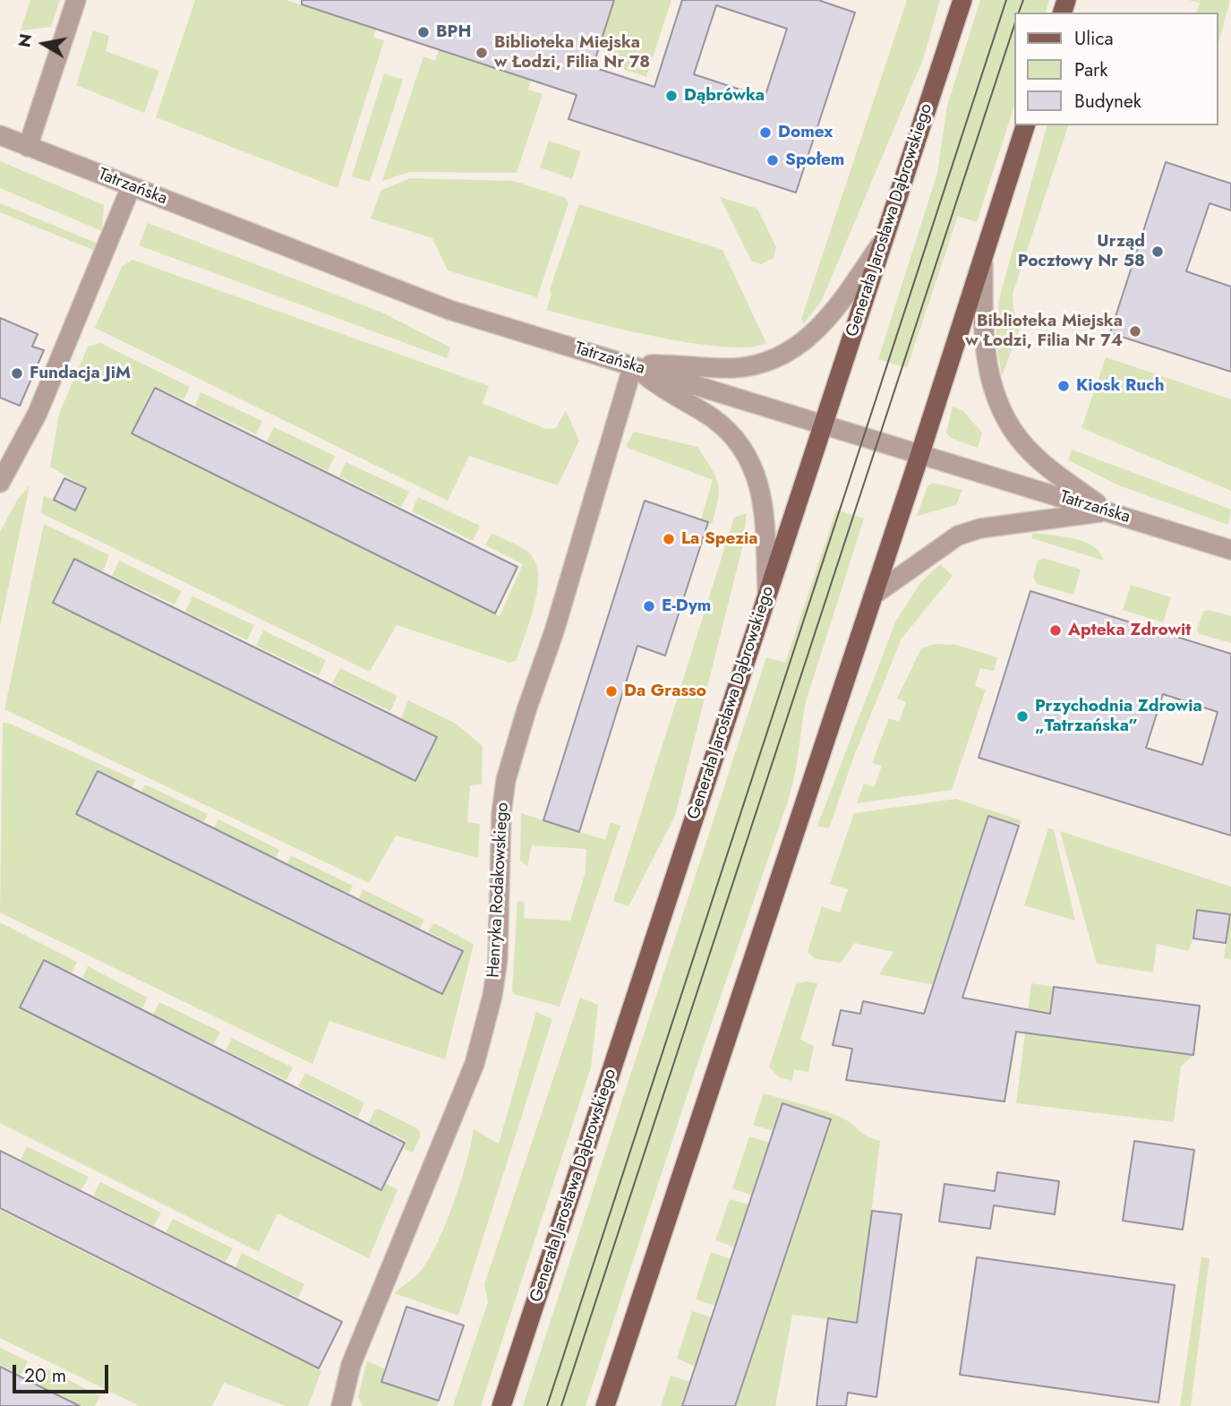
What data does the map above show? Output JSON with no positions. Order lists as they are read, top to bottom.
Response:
{
  "streets": {
    "main road": ["Generała Jarosława Dąbrowskiego"],
    "street": ["Tatrzańska", "Henryka Rodakowskiego"]
  },
  "crossings": [
    ["Tatrzańska", "Generała Jarosława Dąbrowskiego"],
    ["Tatrzańska", "Henryka Rodakowskiego"]
  ],
  "places": [
    "BPH",
    "Biblioteka Miejska w Łodzi, Filia Nr 78",
    "Dąbrówka",
    "Domex",
    "Społem",
    "Urząd Pocztowy Nr 58",
    "Biblioteka Miejska w Łodzi, Filia Nr 74",
    "Fundacja JiM",
    "Kiosk Ruch",
    "La Spezia",
    "E-Dym",
    "Apteka Zdrowit",
    "Da Grasso",
    "Przychodnia Zdrowia „Tatrzańska”"
  ],
  "legend": ["Ulica", "Park", "Budynek"],
  "scale_bar": "20 m",
  "north": "left"
}
